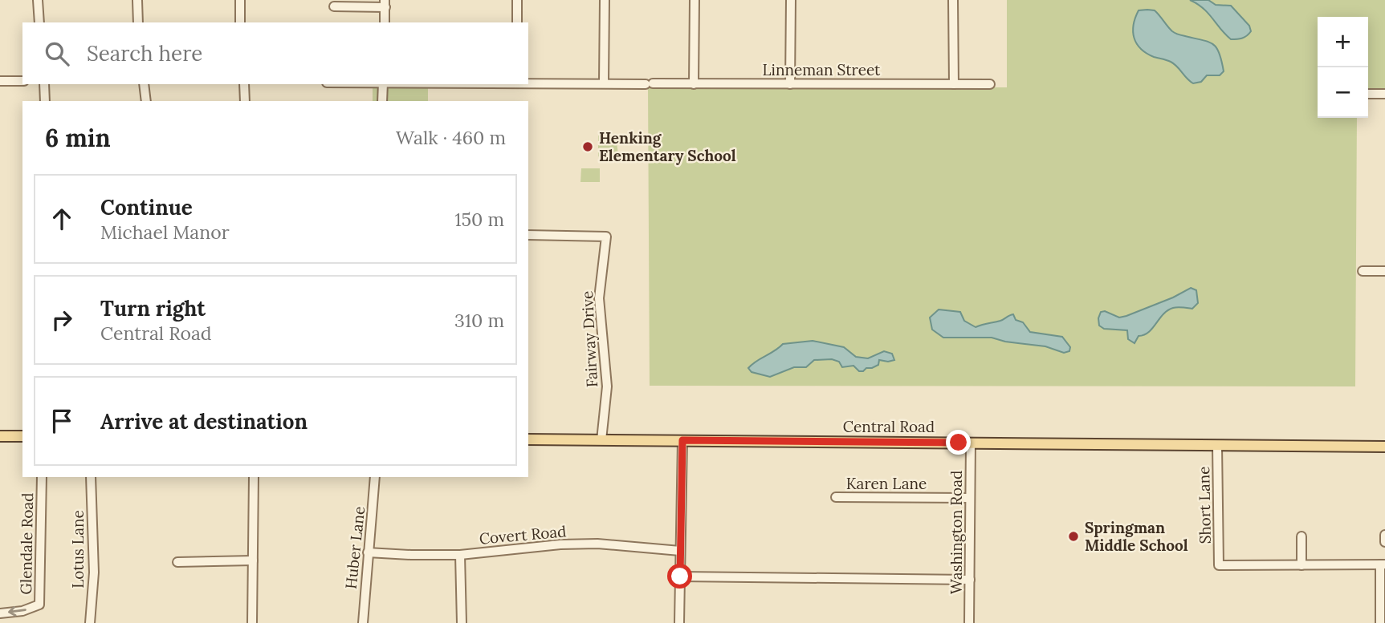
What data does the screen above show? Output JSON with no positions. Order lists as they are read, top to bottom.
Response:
{
  "streets": {
    "main road": ["Central Road"],
    "street": [
      "Linneman Street",
      "Fairway Drive",
      "Karen Lane",
      "Short Lane",
      "Washington Road",
      "Covert Road",
      "Glendale Road",
      "Huber Lane",
      "Lotus Lane"
    ]
  },
  "crossings": [
    ["Fairway Drive", "Central Road"],
    ["Central Road", "Short Lane"],
    ["Central Road", "Washington Road"],
    ["Karen Lane", "Washington Road"],
    ["Covert Road", "Huber Lane"]
  ],
  "one_way": ["Glendale Road"],
  "places": ["Henking Elementary School", "Springman Middle School"],
  "page": {
    "map_buttons": ["+", "−"],
    "search": "Search here",
    "heading": ["6 min", "Walk · 460 m"],
    "list": [
      ["Continue", "Michael Manor", "150 m"],
      ["Turn right", "Central Road", "310 m"],
      "Arrive at destination"
    ]
  }
}
